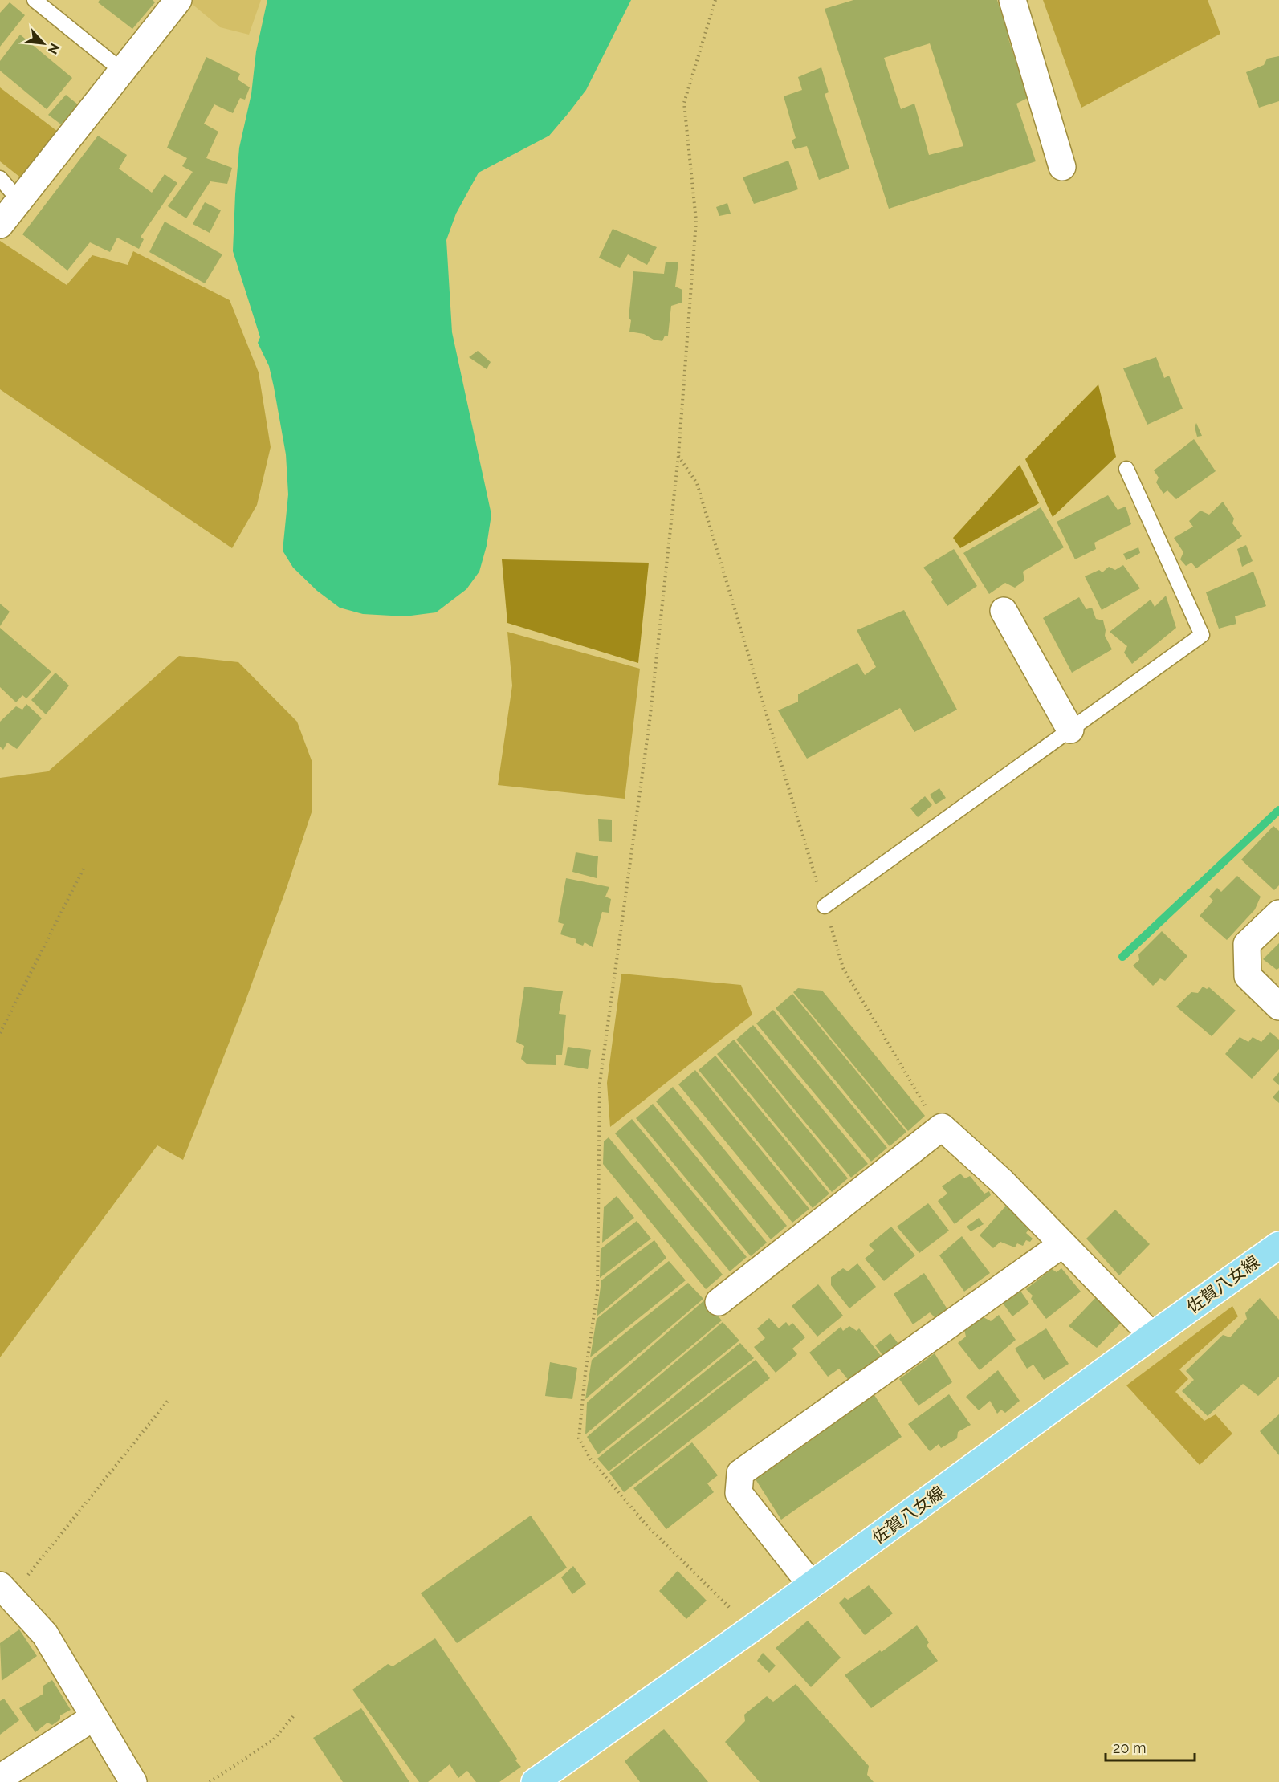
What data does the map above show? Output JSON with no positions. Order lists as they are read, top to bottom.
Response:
{
  "streets": {
    "main road": ["佐賀八女線"]
  },
  "scale_bar": "20 m",
  "north": "bottom right"
}
